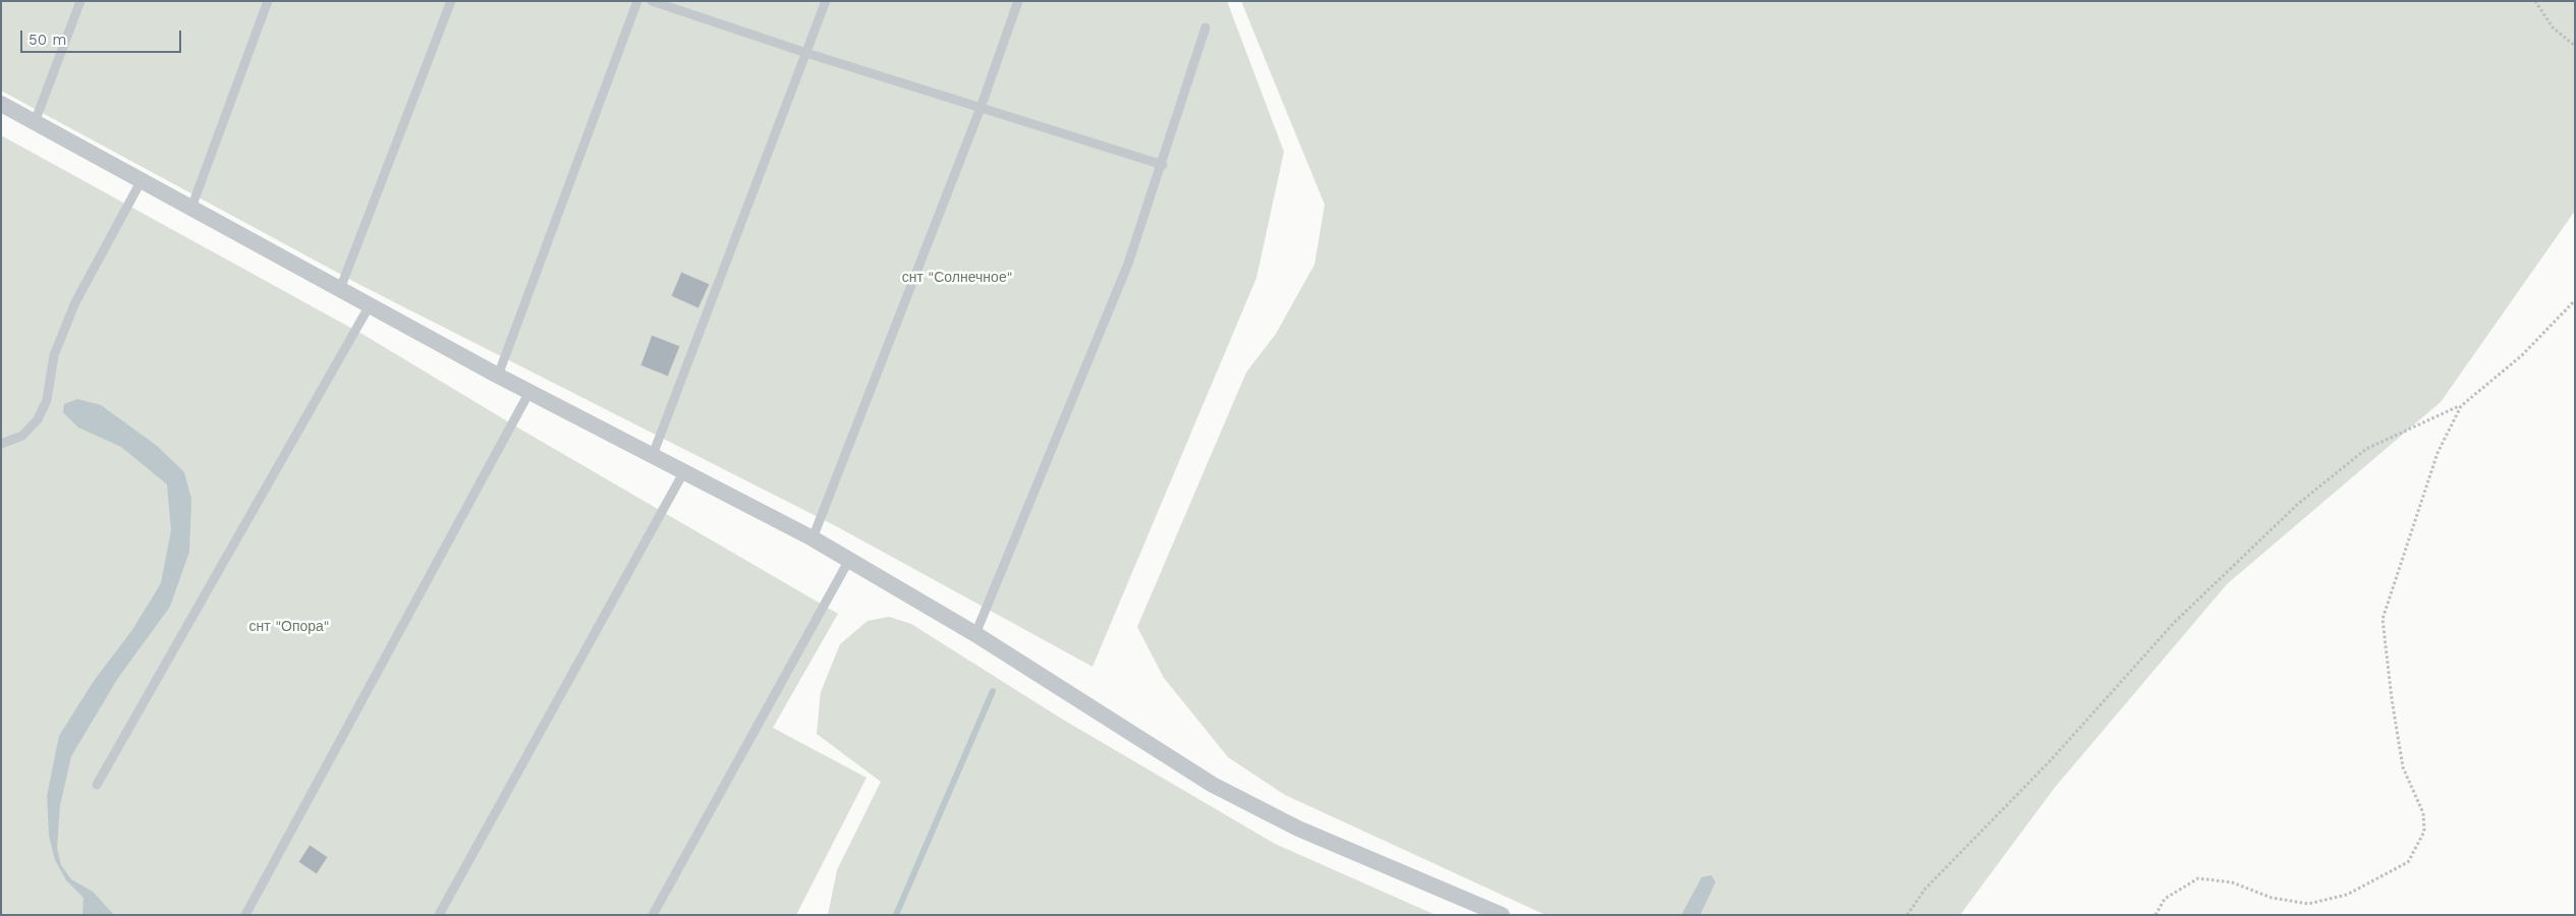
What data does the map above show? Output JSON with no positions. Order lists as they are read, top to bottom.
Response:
{
  "parks": ["снт \"Солнечное\"", "снт \"Опора\""],
  "scale_bar": "50 m"
}
